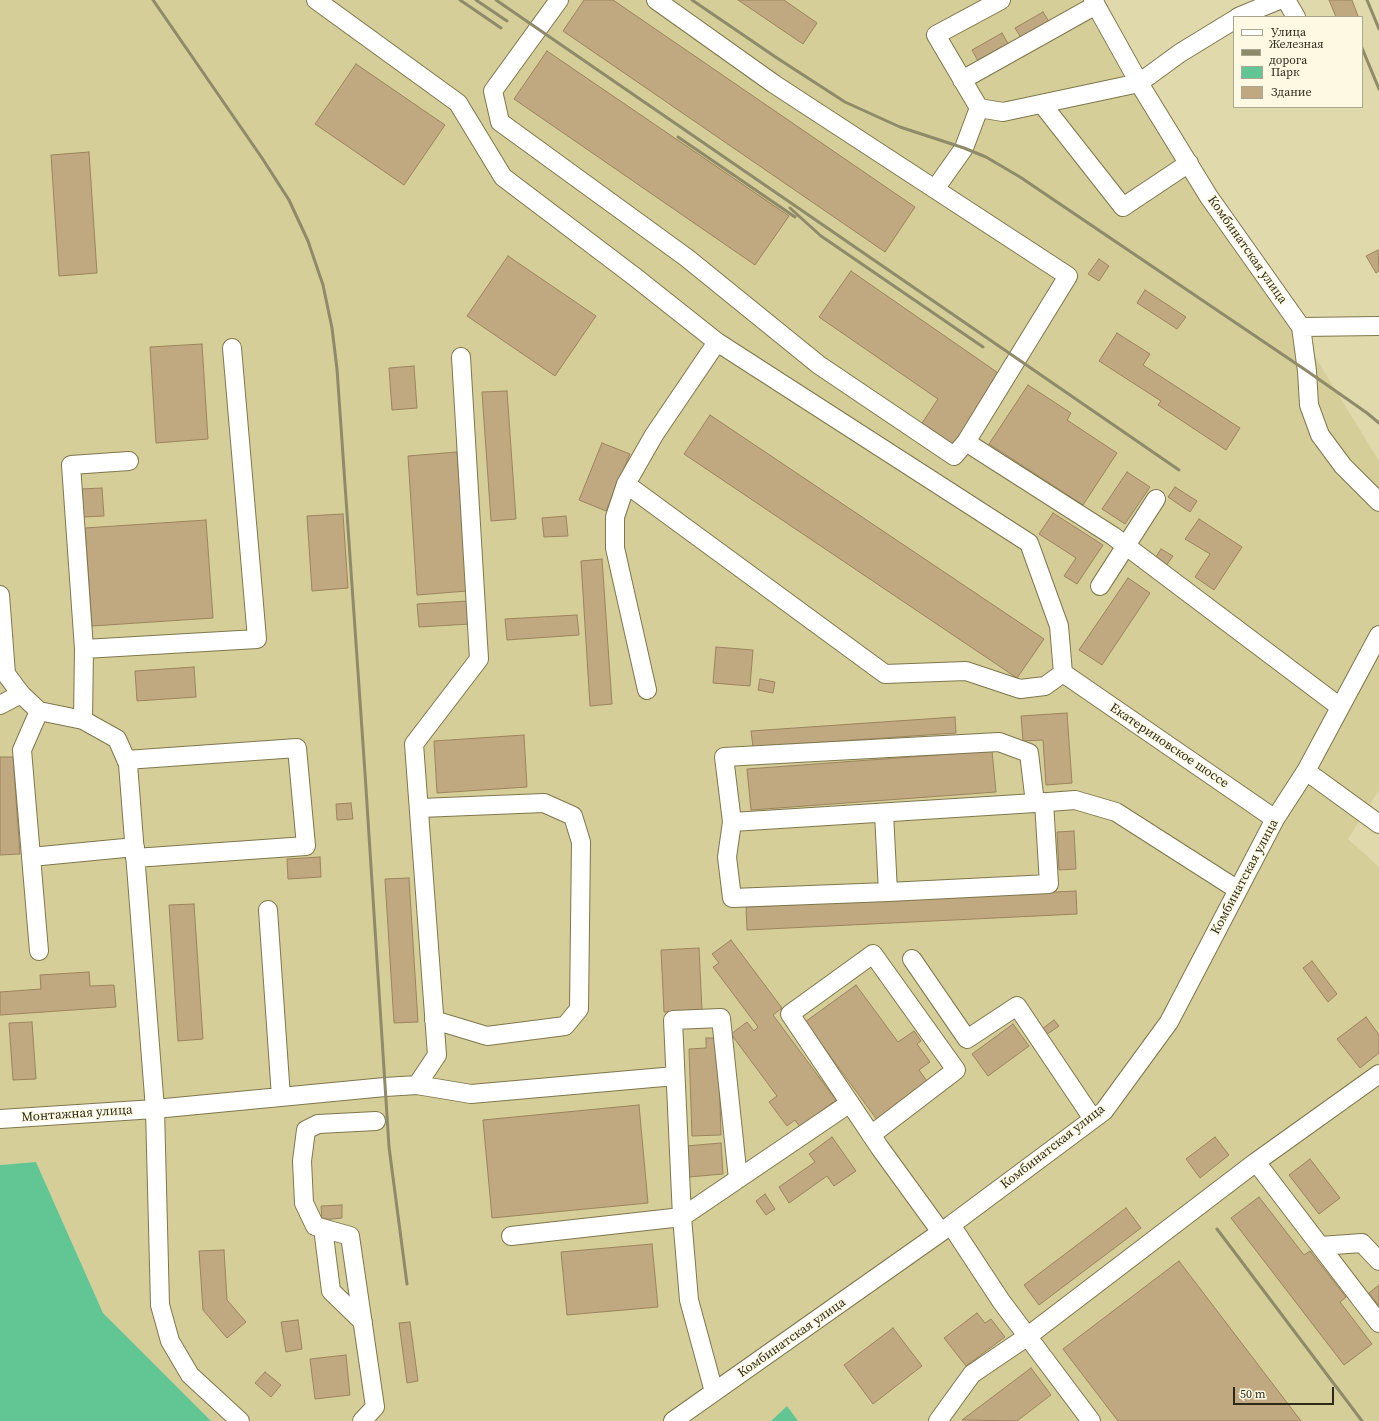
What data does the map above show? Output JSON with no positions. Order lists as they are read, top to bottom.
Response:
{
  "streets": {
    "street": ["Комбинатская улица", "Екатериновское шоссе", "Монтажная улица"]
  },
  "crossings": [
    ["Комбинатская улица", "Екатериновское шоссе"]
  ],
  "legend": [
    "Улица",
    "Железная дорога",
    "Парк",
    "Здание"
  ],
  "scale_bar": "50 m"
}
